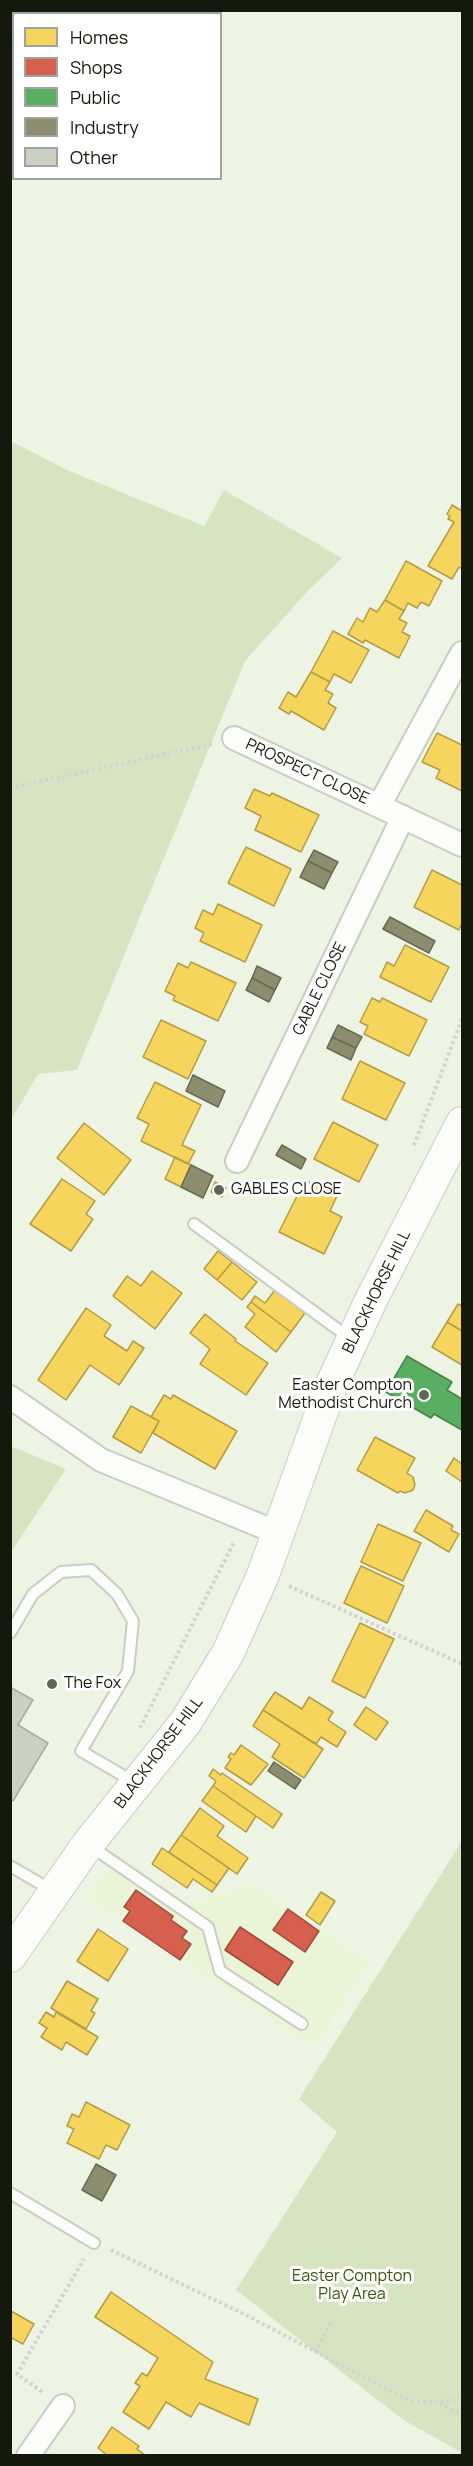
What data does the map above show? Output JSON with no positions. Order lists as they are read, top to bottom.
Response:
{
  "streets": {
    "main road": ["BLACKHORSE HILL"],
    "street": ["PROSPECT CLOSE", "GABLE CLOSE"]
  },
  "crossings": [
    ["PROSPECT CLOSE", "GABLE CLOSE"]
  ],
  "parks": ["Easter Compton Play Area"],
  "places": ["GABLES CLOSE", "Easter Compton Methodist Church", "The Fox"],
  "legend": [
    "Homes",
    "Shops",
    "Public",
    "Industry",
    "Other"
  ]
}
